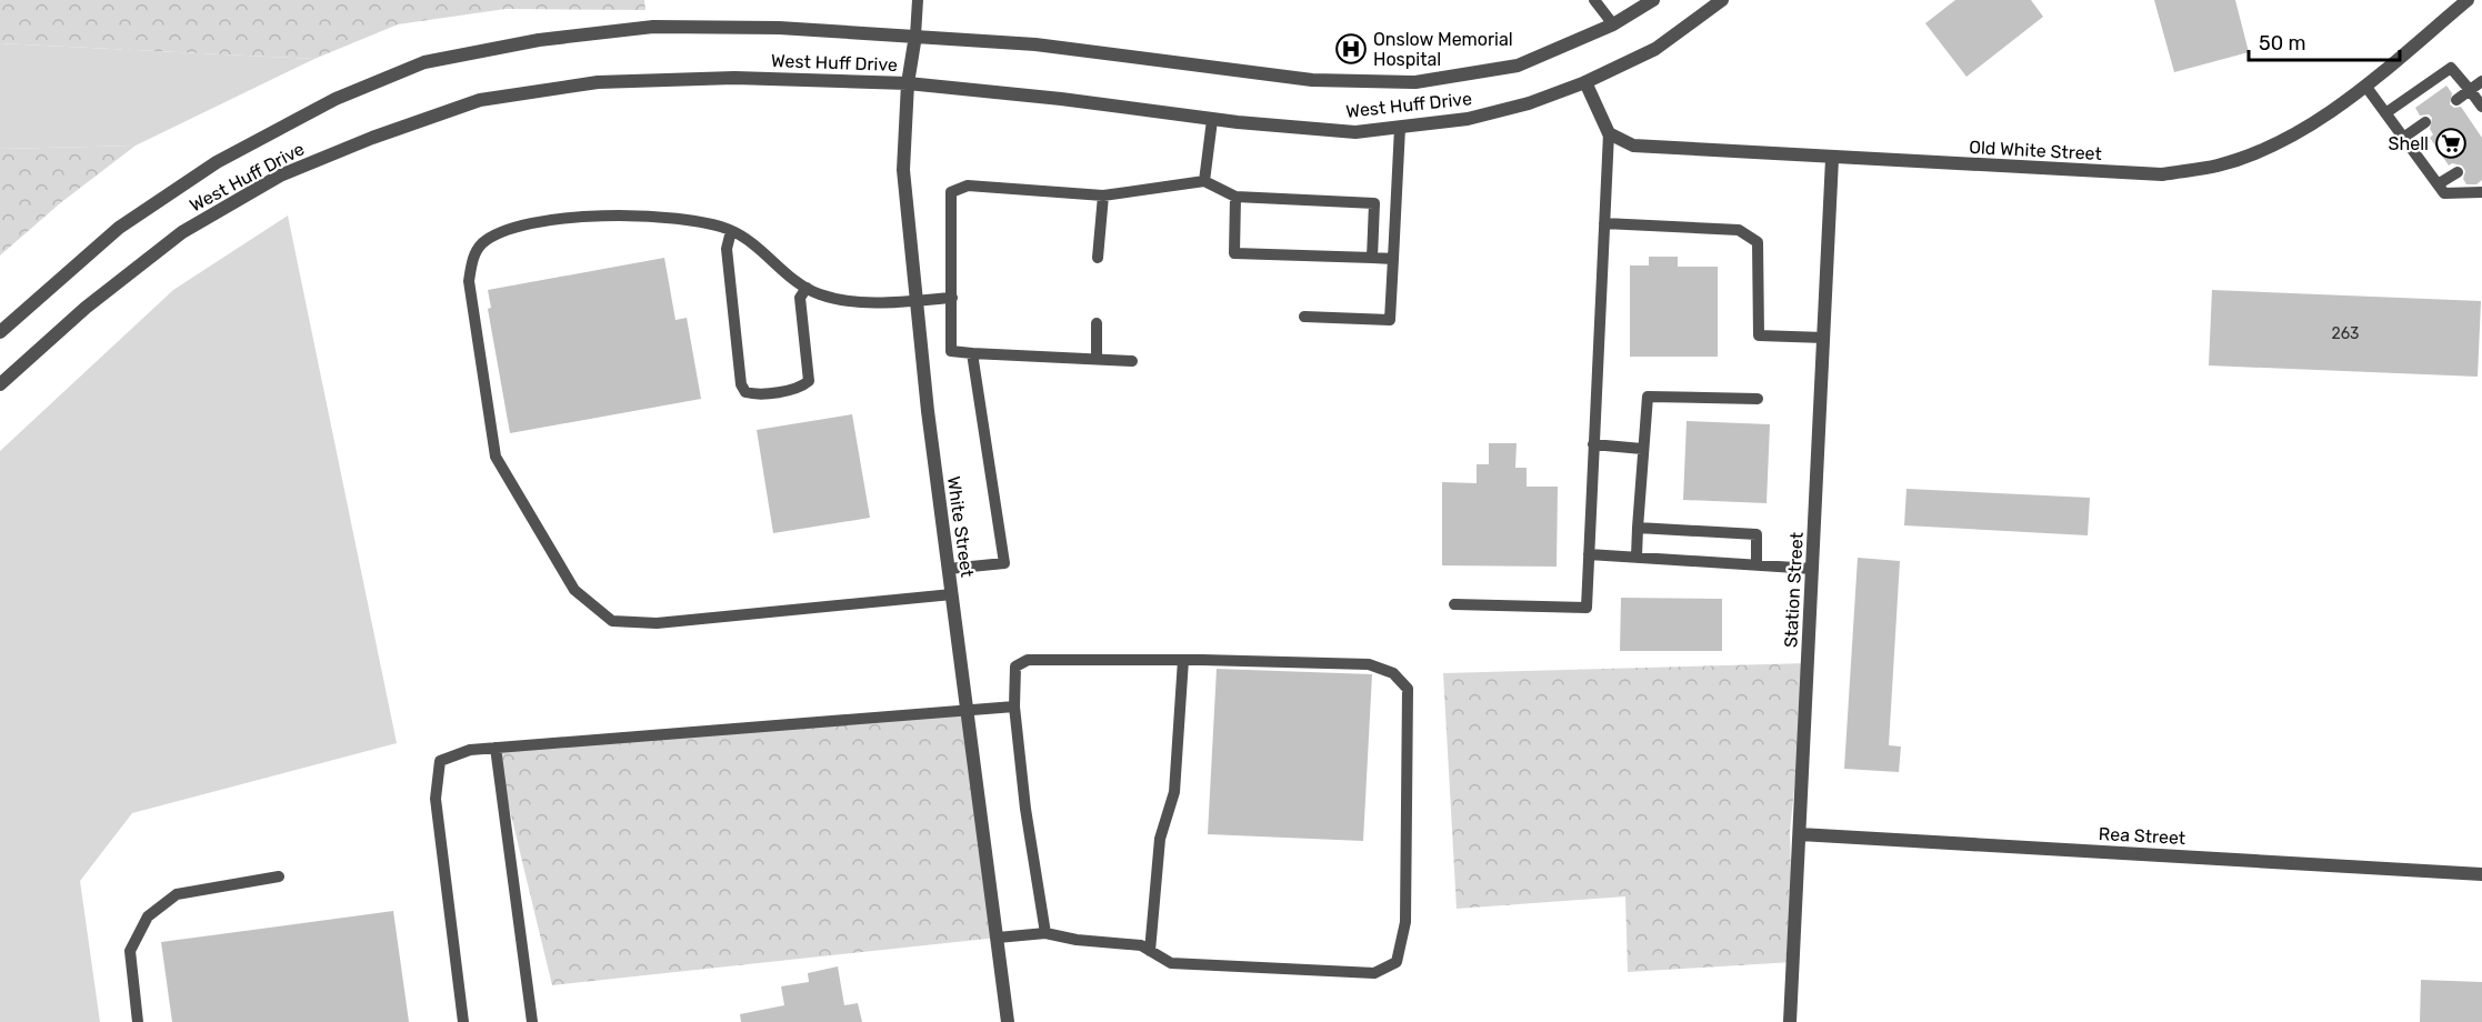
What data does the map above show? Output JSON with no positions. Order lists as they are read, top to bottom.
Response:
{
  "streets": {
    "street": [
      "West Huff Drive",
      "Old White Street",
      "White Street",
      "Station Street",
      "Rea Street"
    ]
  },
  "crossings": [
    ["West Huff Drive", "White Street"],
    ["Old White Street", "Station Street"],
    ["Station Street", "Rea Street"]
  ],
  "places": {
    "hospital": ["Onslow Memorial Hospital"],
    "supermarket": ["Shell"]
  },
  "house_numbers": ["263"],
  "scale_bar": "50 m"
}
